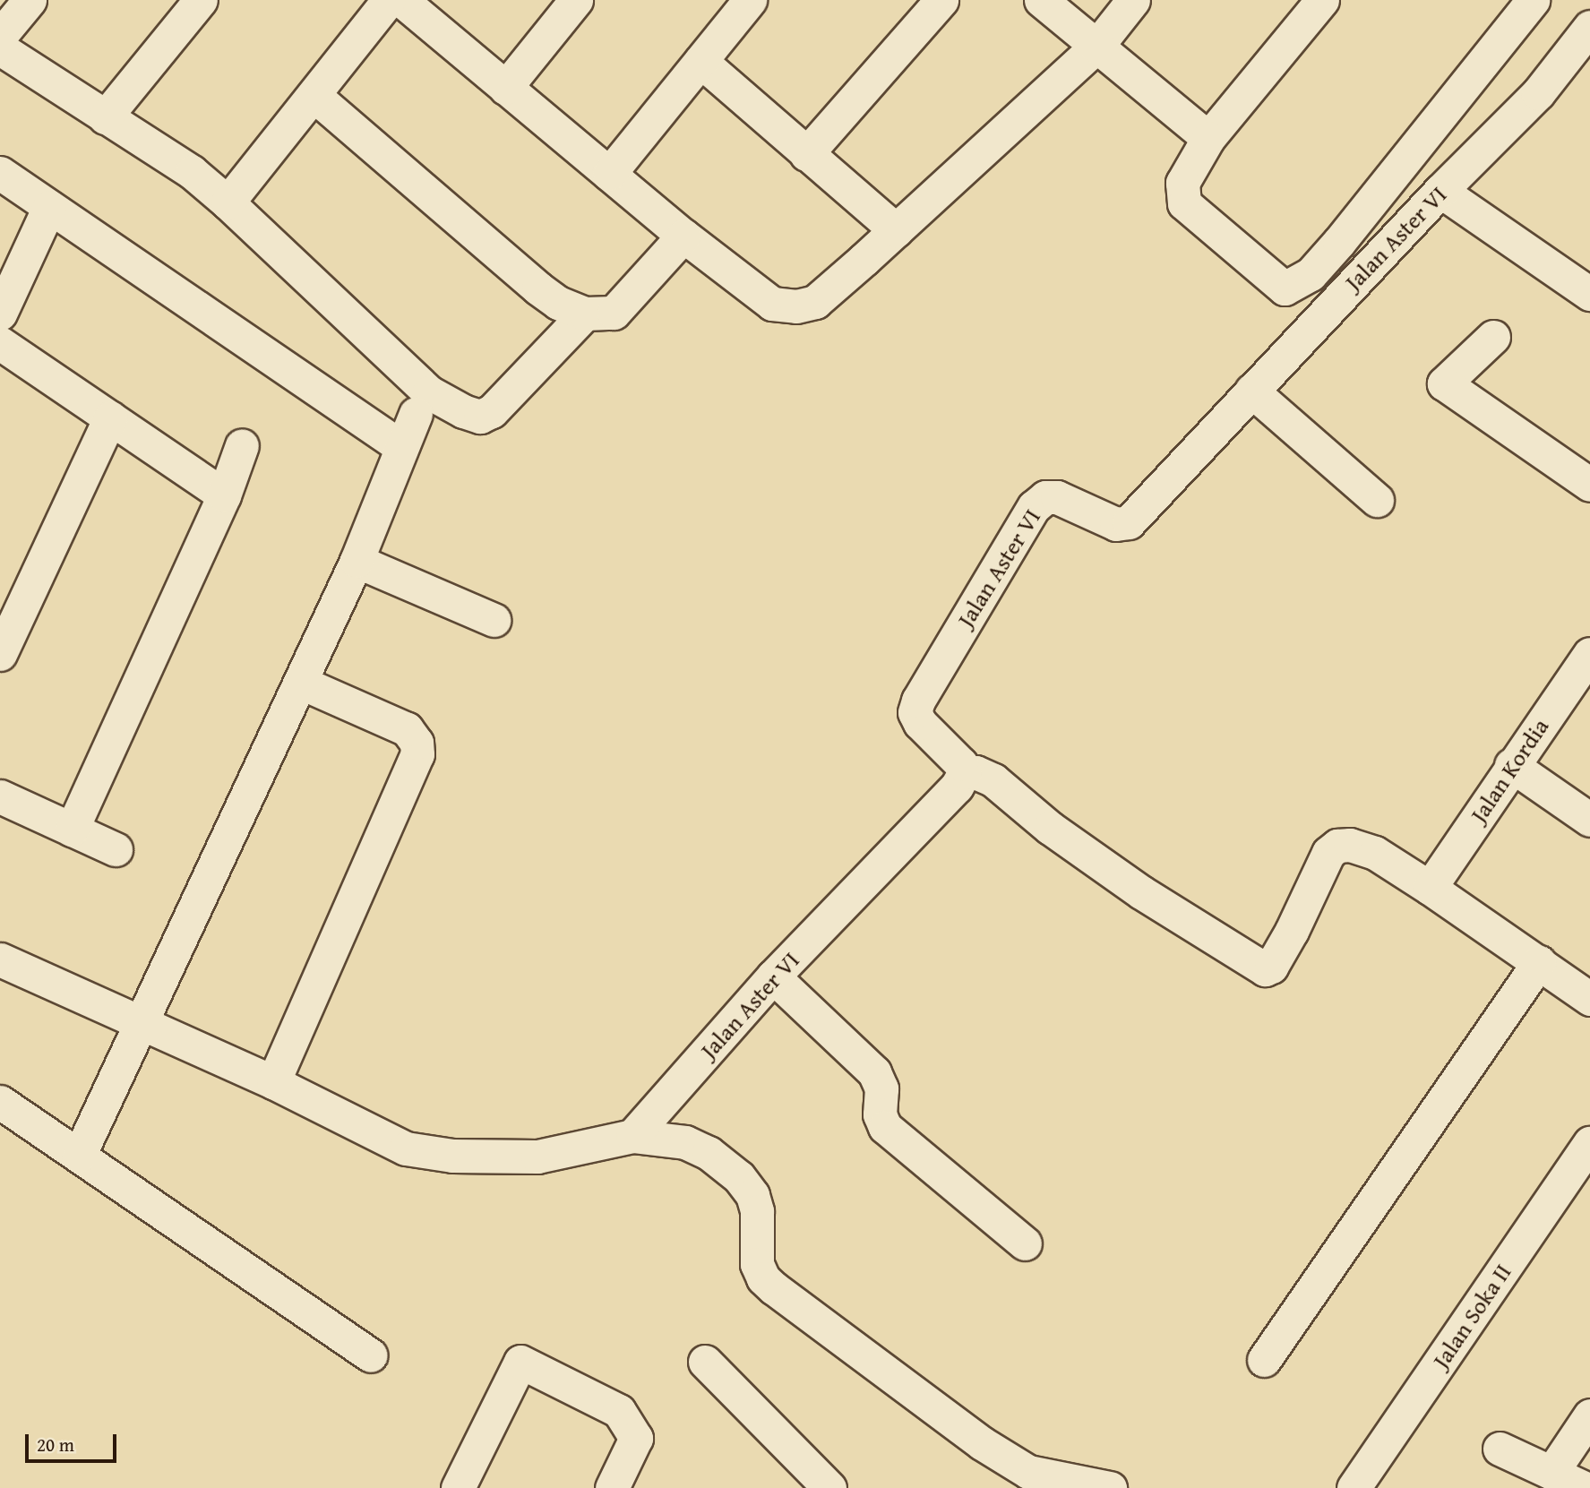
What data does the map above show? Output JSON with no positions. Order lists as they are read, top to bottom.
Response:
{
  "streets": {
    "street": ["Jalan Aster VI", "Jalan Kordia", "Jalan Soka II"]
  },
  "scale_bar": "20 m"
}
